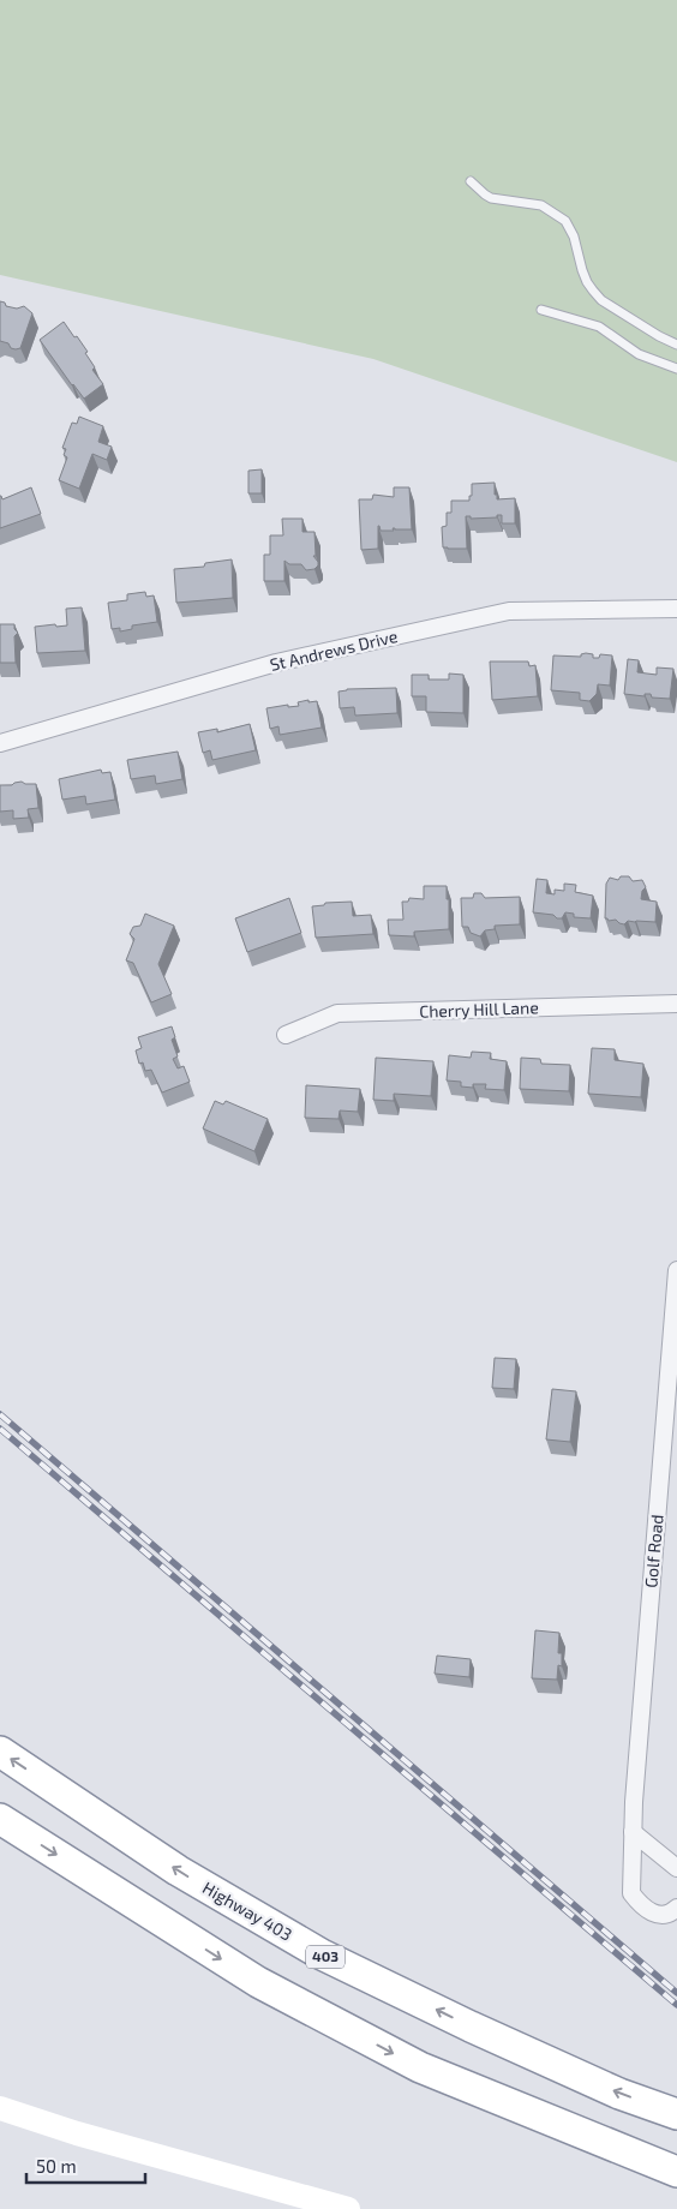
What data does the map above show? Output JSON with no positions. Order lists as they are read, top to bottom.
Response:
{
  "streets": {
    "highway": ["Highway 403", "403"],
    "street": ["St Andrews Drive", "Cherry Hill Lane", "Golf Road"]
  },
  "scale_bar": "50 m"
}
